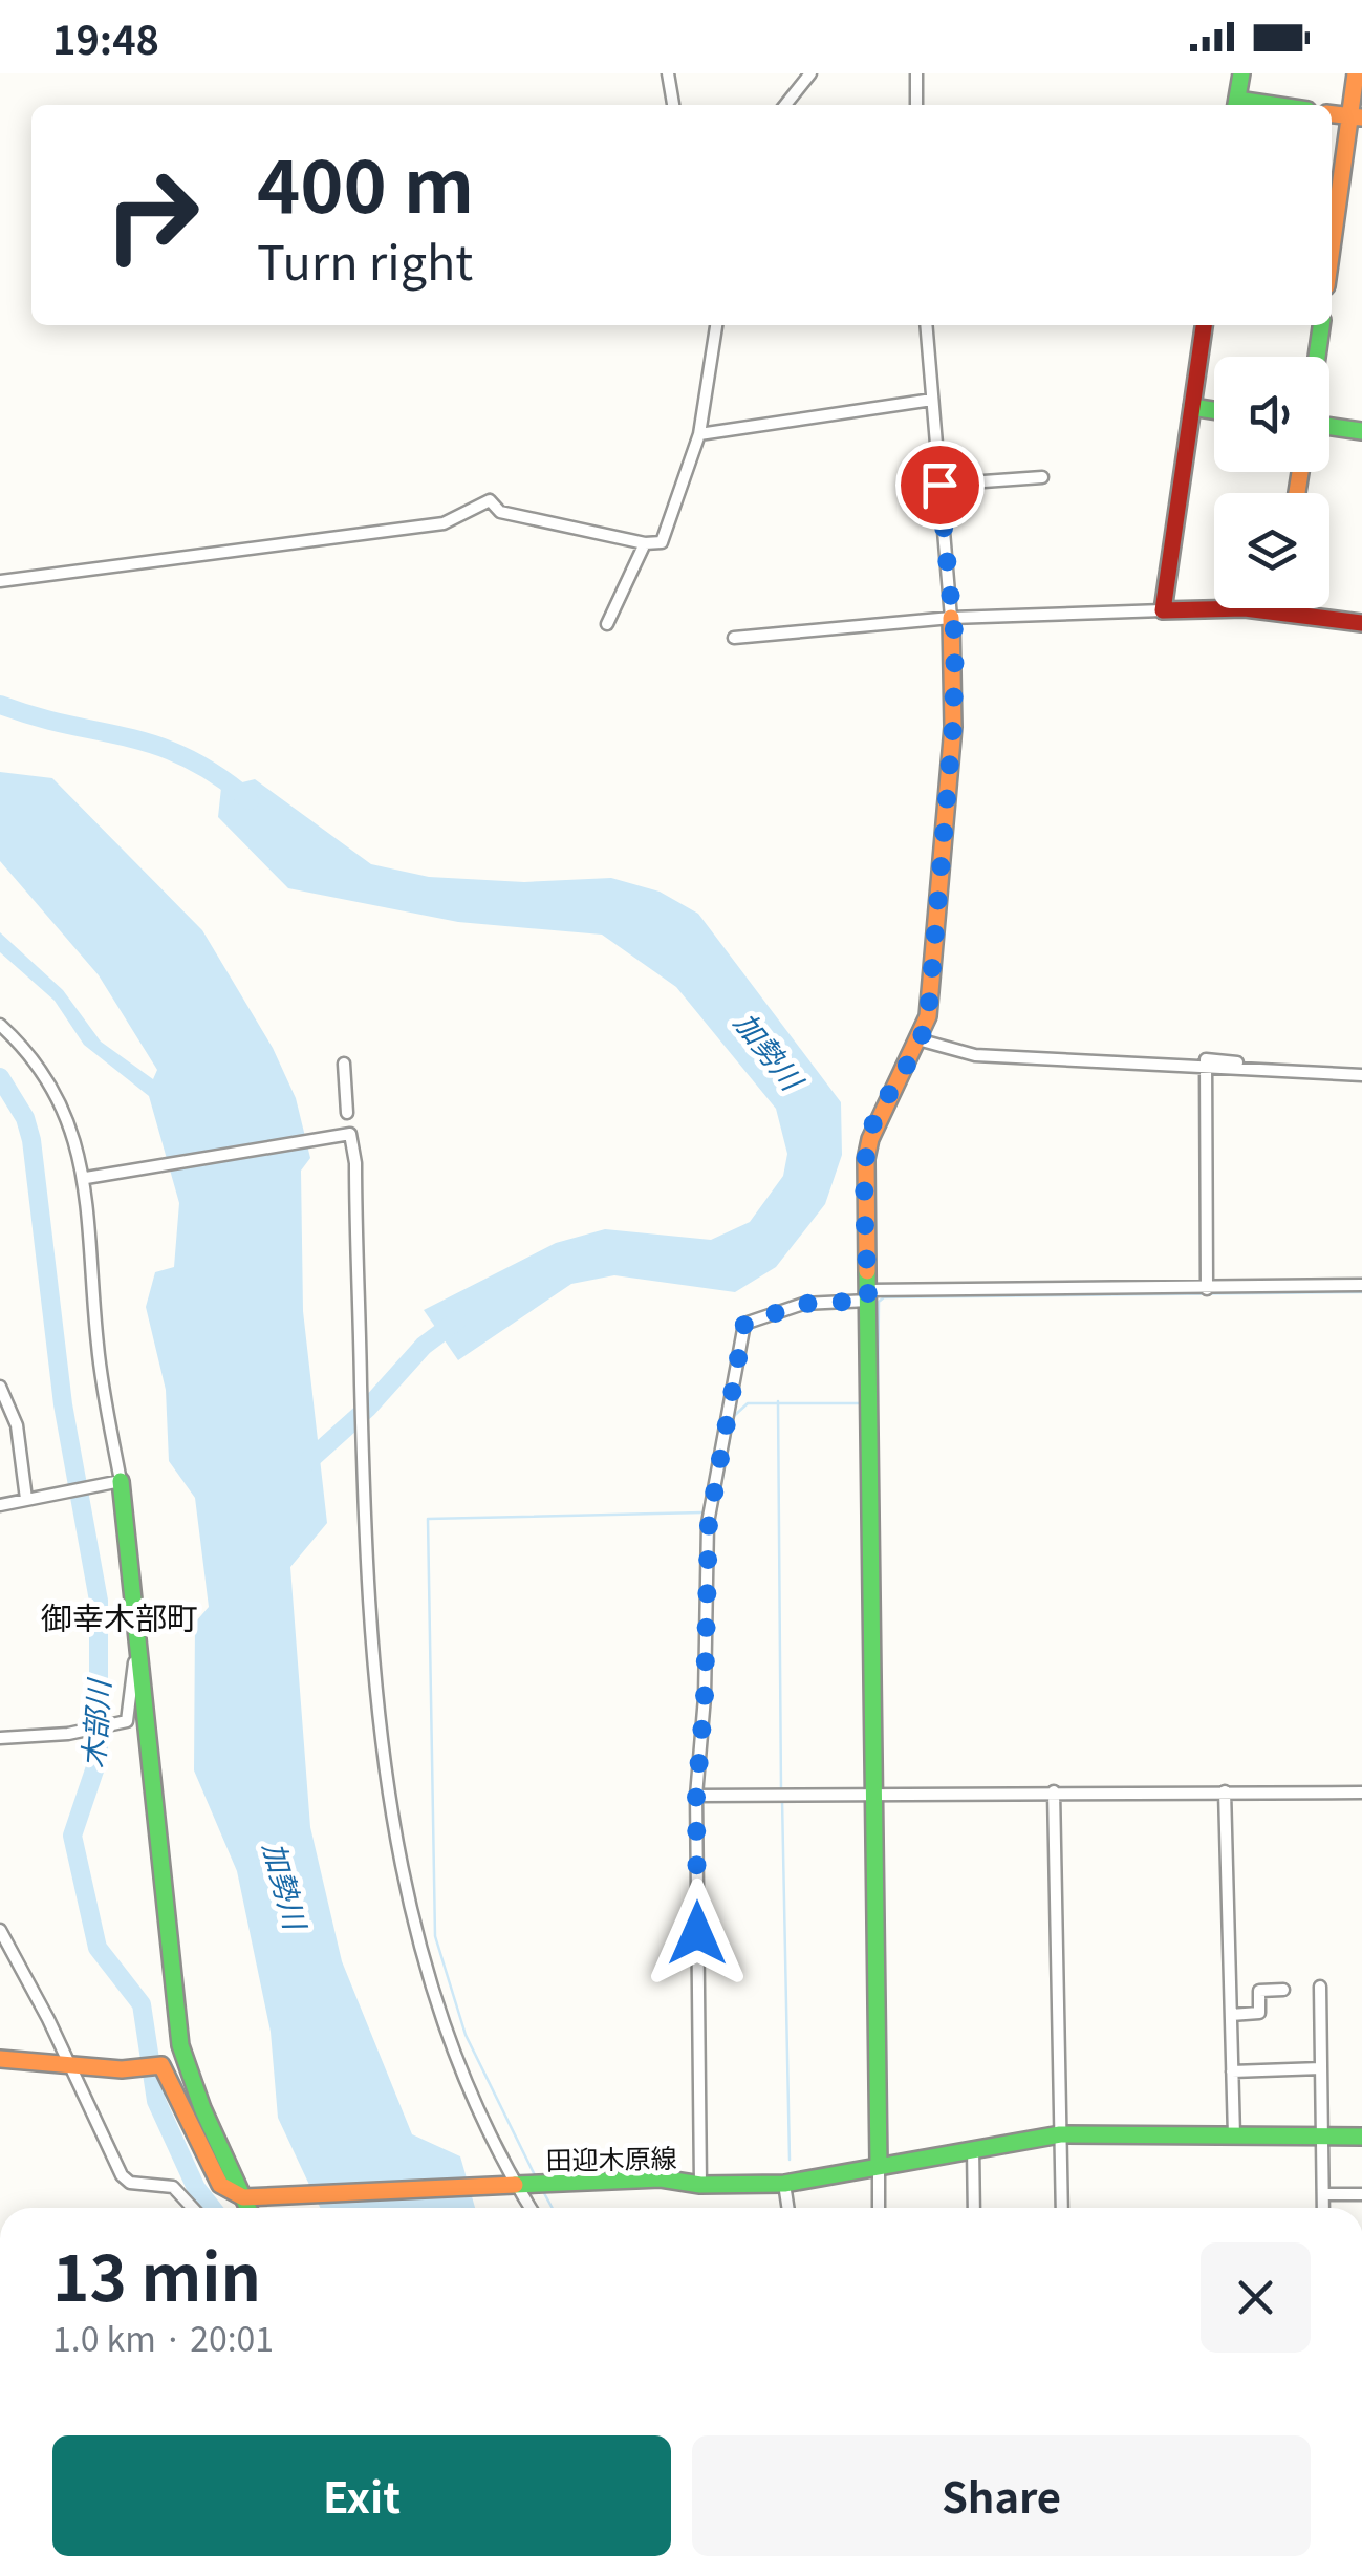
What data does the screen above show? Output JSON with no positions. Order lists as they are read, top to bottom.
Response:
{
  "streets": {
    "street": ["田迎木原線"]
  },
  "districts": ["御幸木部町"],
  "water": ["加勢川", "木部川"],
  "page": {
    "status": "19:48",
    "turn": ["400 m", "Turn right"],
    "heading": ["13 min", "1.0 km · 20:01"],
    "buttons": ["Exit", "Share"]
  }
}
